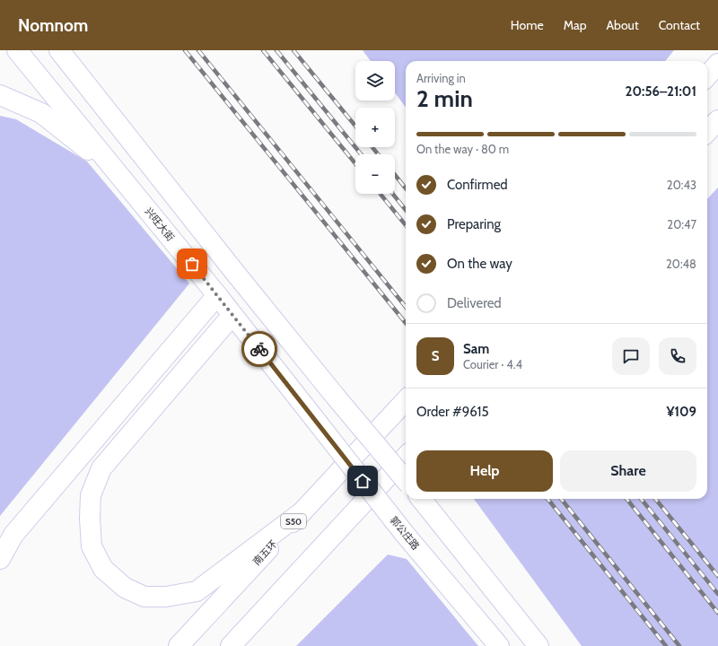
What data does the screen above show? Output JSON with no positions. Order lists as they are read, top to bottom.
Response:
{
  "streets": {
    "main road": [
      "兴旺大街",
      "S50",
      "郭公庄路",
      "南五环"
    ]
  },
  "crossings": [
    ["兴旺大街", "郭公庄路"]
  ],
  "page": {
    "header": "Nomnom",
    "nav": [
      "Home",
      "Map",
      "About",
      "Contact"
    ],
    "map_buttons": ["+", "−"],
    "heading": ["2 min", "Arriving in", "20:56–21:01"],
    "panel": [
      "Sam",
      "Courier · 4.4",
      "Order #9615",
      "¥109"
    ],
    "bar": "On the way · 80 m",
    "list": [
      ["Confirmed", "20:43"],
      ["Preparing", "20:47"],
      ["On the way", "20:48"],
      "Delivered"
    ],
    "round": "S",
    "buttons": ["Help", "Share"]
  }
}
